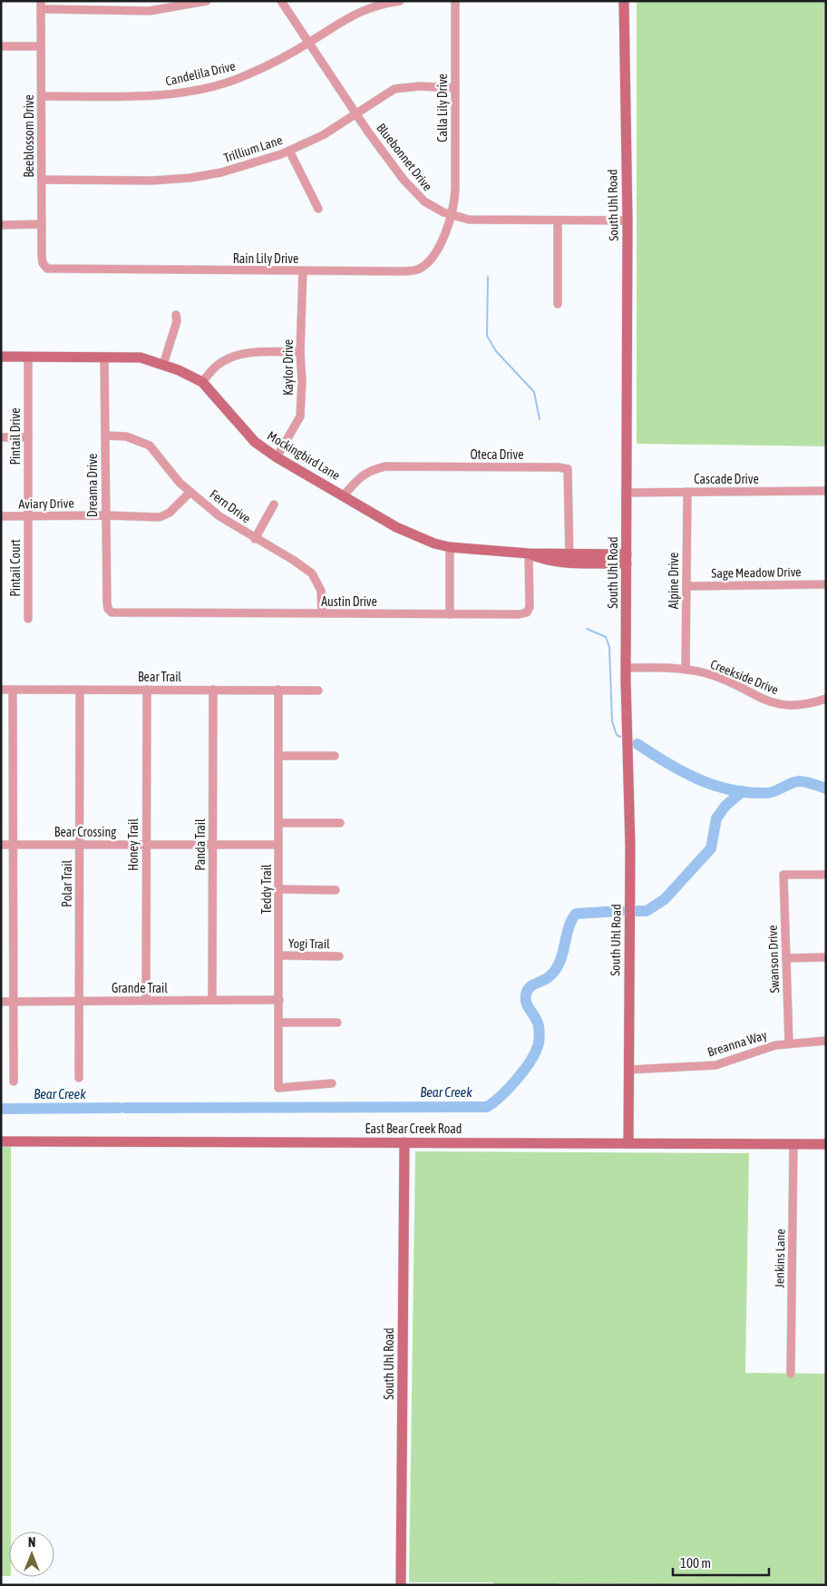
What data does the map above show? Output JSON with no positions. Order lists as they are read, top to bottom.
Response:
{
  "streets": {
    "main road": ["South Uhl Road", "Mockingbird Lane", "East Bear Creek Road"],
    "street": [
      "Candelila Drive",
      "Calla Lily Drive",
      "Beeblossom Drive",
      "Trillium Lane",
      "Bluebonnet Drive",
      "Rain Lily Drive",
      "Kaylor Drive",
      "Pintail Drive",
      "Oteca Drive",
      "Cascade Drive",
      "Dreama Drive",
      "Aviary Drive",
      "Fern Drive",
      "Pintail Court",
      "Sage Meadow Drive",
      "Alpine Drive",
      "Austin Drive",
      "Bear Trail",
      "Creekside Drive",
      "Bear Crossing",
      "Honey Trail",
      "Panda Trail",
      "Polar Trail",
      "Teddy Trail",
      "Yogi Trail",
      "Swanson Drive",
      "Grande Trail",
      "Breanna Way",
      "Jenkins Lane"
    ]
  },
  "crossings": [
    ["Candelila Drive", "Beeblossom Drive"],
    ["Candelila Drive", "Bluebonnet Drive"],
    ["Calla Lily Drive", "Trillium Lane"],
    ["Calla Lily Drive", "Bluebonnet Drive"],
    ["Calla Lily Drive", "Rain Lily Drive"],
    ["Beeblossom Drive", "Trillium Lane"],
    ["Beeblossom Drive", "Rain Lily Drive"],
    ["Trillium Lane", "Bluebonnet Drive"],
    ["Bluebonnet Drive", "South Uhl Road"],
    ["Bluebonnet Drive", "Rain Lily Drive"],
    ["South Uhl Road", "Mockingbird Lane"],
    ["South Uhl Road", "Cascade Drive"],
    ["South Uhl Road", "Creekside Drive"],
    ["South Uhl Road", "Breanna Way"],
    ["South Uhl Road", "East Bear Creek Road"],
    ["Rain Lily Drive", "Kaylor Drive"],
    ["Kaylor Drive", "Mockingbird Lane"],
    ["Pintail Drive", "Mockingbird Lane"],
    ["Pintail Drive", "Aviary Drive"],
    ["Pintail Drive", "Pintail Court"],
    ["Oteca Drive", "Mockingbird Lane"],
    ["Mockingbird Lane", "Dreama Drive"],
    ["Mockingbird Lane", "Austin Drive"],
    ["Cascade Drive", "Alpine Drive"],
    ["Dreama Drive", "Aviary Drive"],
    ["Dreama Drive", "Fern Drive"],
    ["Dreama Drive", "Austin Drive"],
    ["Aviary Drive", "Fern Drive"],
    ["Aviary Drive", "Pintail Court"],
    ["Fern Drive", "Austin Drive"],
    ["Sage Meadow Drive", "Alpine Drive"],
    ["Alpine Drive", "Creekside Drive"],
    ["Bear Trail", "Honey Trail"],
    ["Bear Trail", "Panda Trail"],
    ["Bear Trail", "Polar Trail"],
    ["Bear Trail", "Teddy Trail"],
    ["Bear Crossing", "Honey Trail"],
    ["Bear Crossing", "Panda Trail"],
    ["Bear Crossing", "Polar Trail"],
    ["Bear Crossing", "Teddy Trail"],
    ["Honey Trail", "Grande Trail"],
    ["Panda Trail", "Grande Trail"],
    ["Polar Trail", "Grande Trail"],
    ["Teddy Trail", "Yogi Trail"],
    ["Teddy Trail", "Grande Trail"],
    ["Swanson Drive", "Breanna Way"],
    ["East Bear Creek Road", "Jenkins Lane"]
  ],
  "water": ["Bear Creek"],
  "scale_bar": "100 m",
  "north": "top"
}
